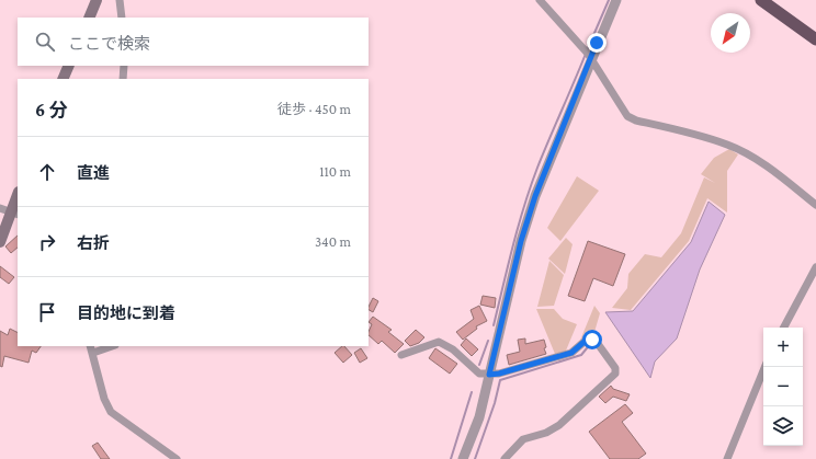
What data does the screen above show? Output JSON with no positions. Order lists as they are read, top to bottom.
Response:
{
  "north": "bottom left",
  "page": {
    "search": "ここで検索",
    "heading": ["6 分", "徒歩 · 450 m"],
    "list": [
      ["直進", "110 m"],
      ["右折", "340 m"],
      "目的地に到着"
    ],
    "map_buttons": ["+", "−"]
  }
}
